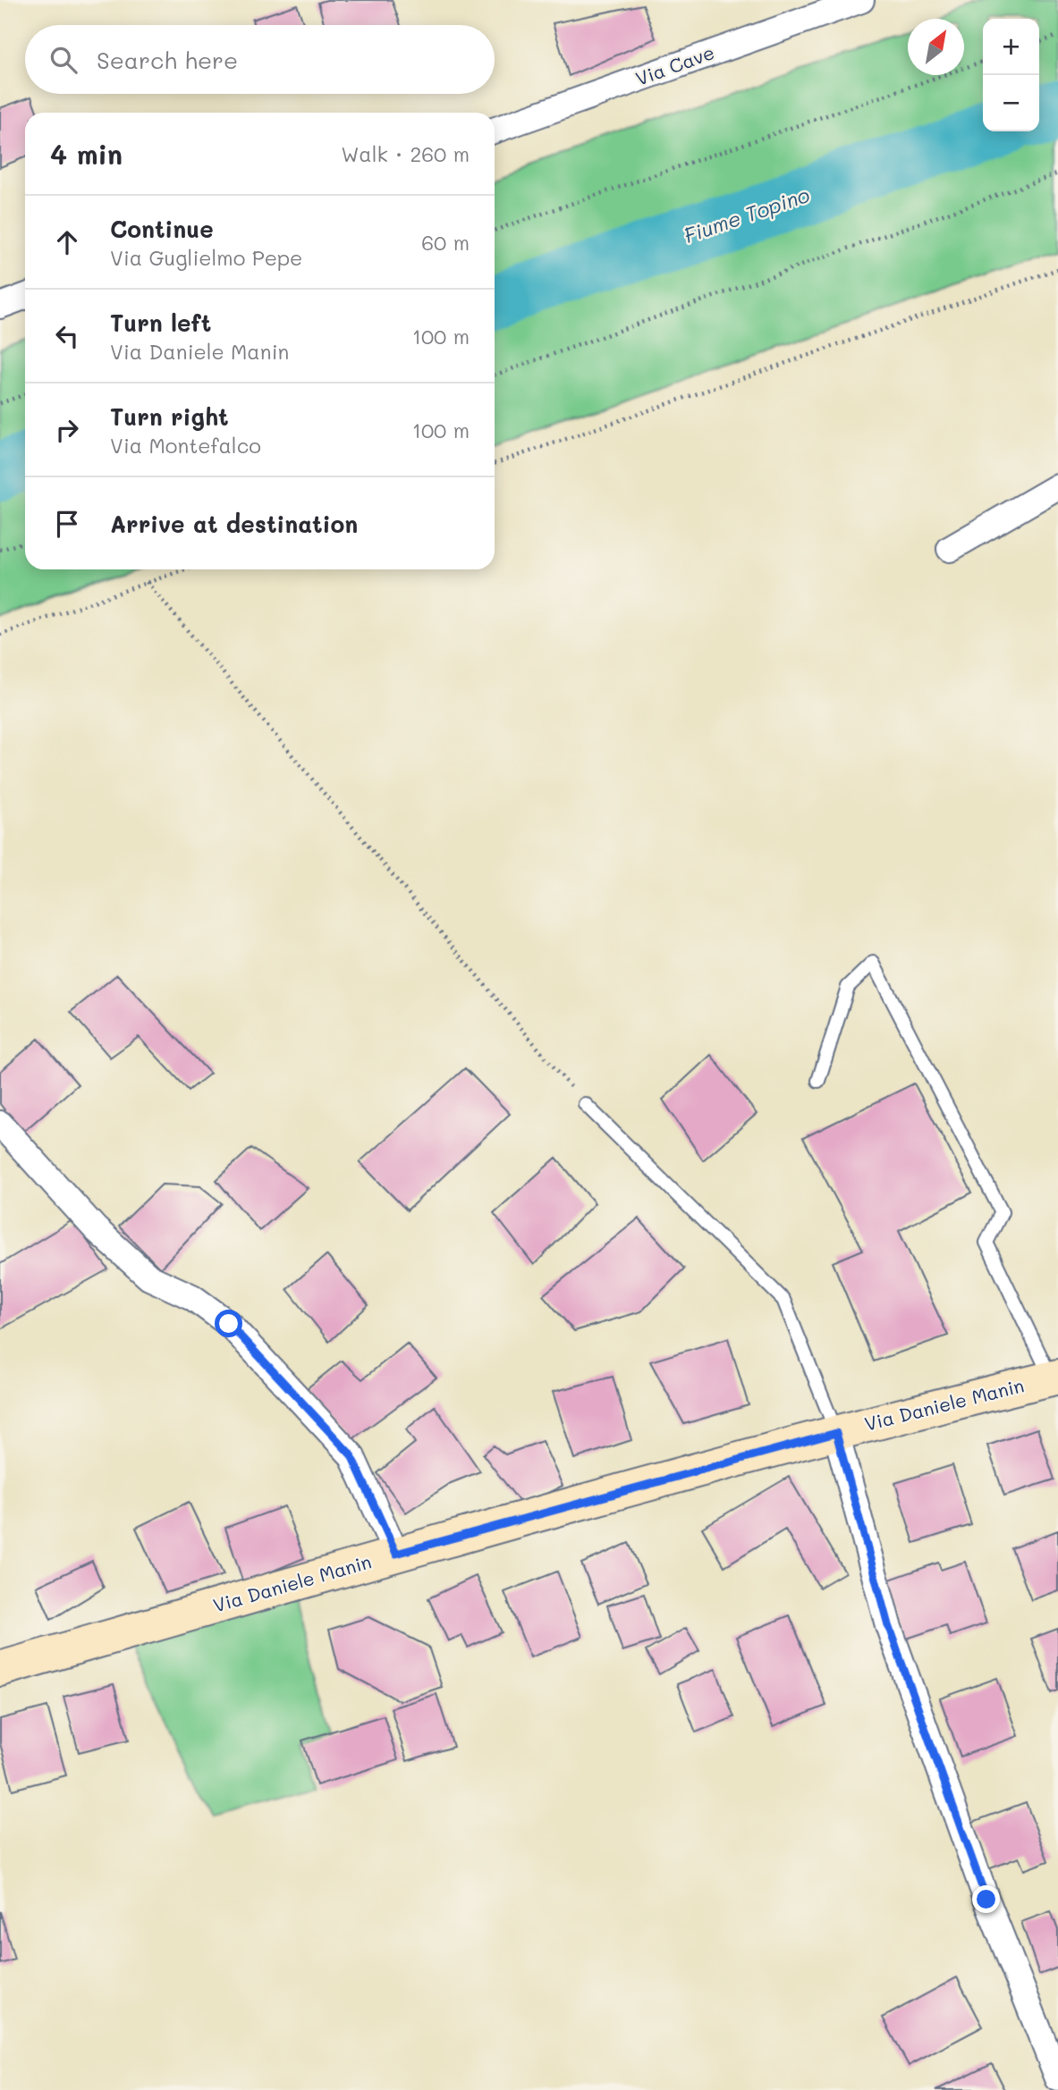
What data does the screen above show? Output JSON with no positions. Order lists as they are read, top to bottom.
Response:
{
  "streets": {
    "street": ["Via Cave", "Via Daniele Manin"]
  },
  "water": ["Fiume Topino"],
  "north": "top right",
  "page": {
    "map_buttons": ["+", "−"],
    "search": "Search here",
    "heading": ["4 min", "Walk · 260 m"],
    "list": [
      ["Continue", "Via Guglielmo Pepe", "60 m"],
      ["Turn left", "Via Daniele Manin", "100 m"],
      ["Turn right", "Via Montefalco", "100 m"],
      "Arrive at destination"
    ]
  }
}
